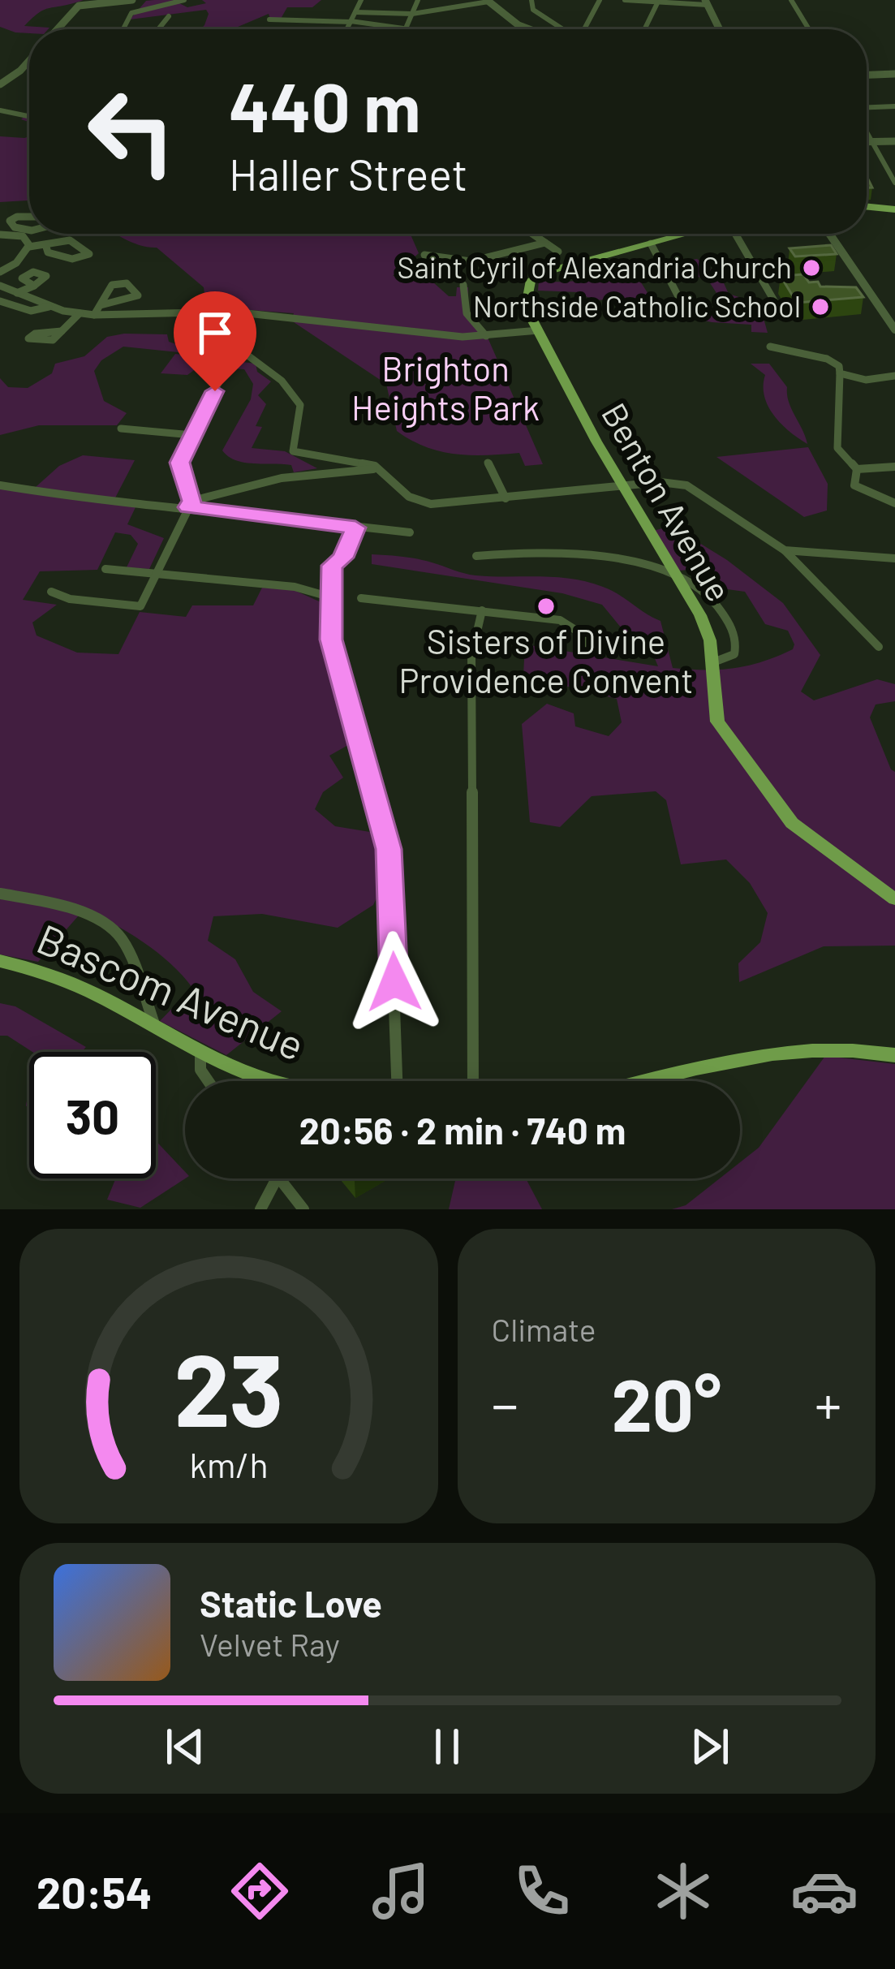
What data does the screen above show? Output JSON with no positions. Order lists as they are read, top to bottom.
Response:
{
  "streets": {
    "main road": ["Benton Avenue", "Bascom Avenue"]
  },
  "parks": ["Brighton Heights Park"],
  "places": ["Saint Cyril of Alexandria Church", "Northside Catholic School", "Sisters of Divine Providence Convent"],
  "page": {
    "turn": ["440 m", "Haller Street"],
    "limit": "30",
    "trip": "20:56 · 2 min · 740 m",
    "tile": "Climate",
    "heat": ["−", "20°", "+"],
    "song": ["Static Love", "Velvet Ray"],
    "tabs": "20:54",
    "gauge": ["23", "km/h"]
  }
}
